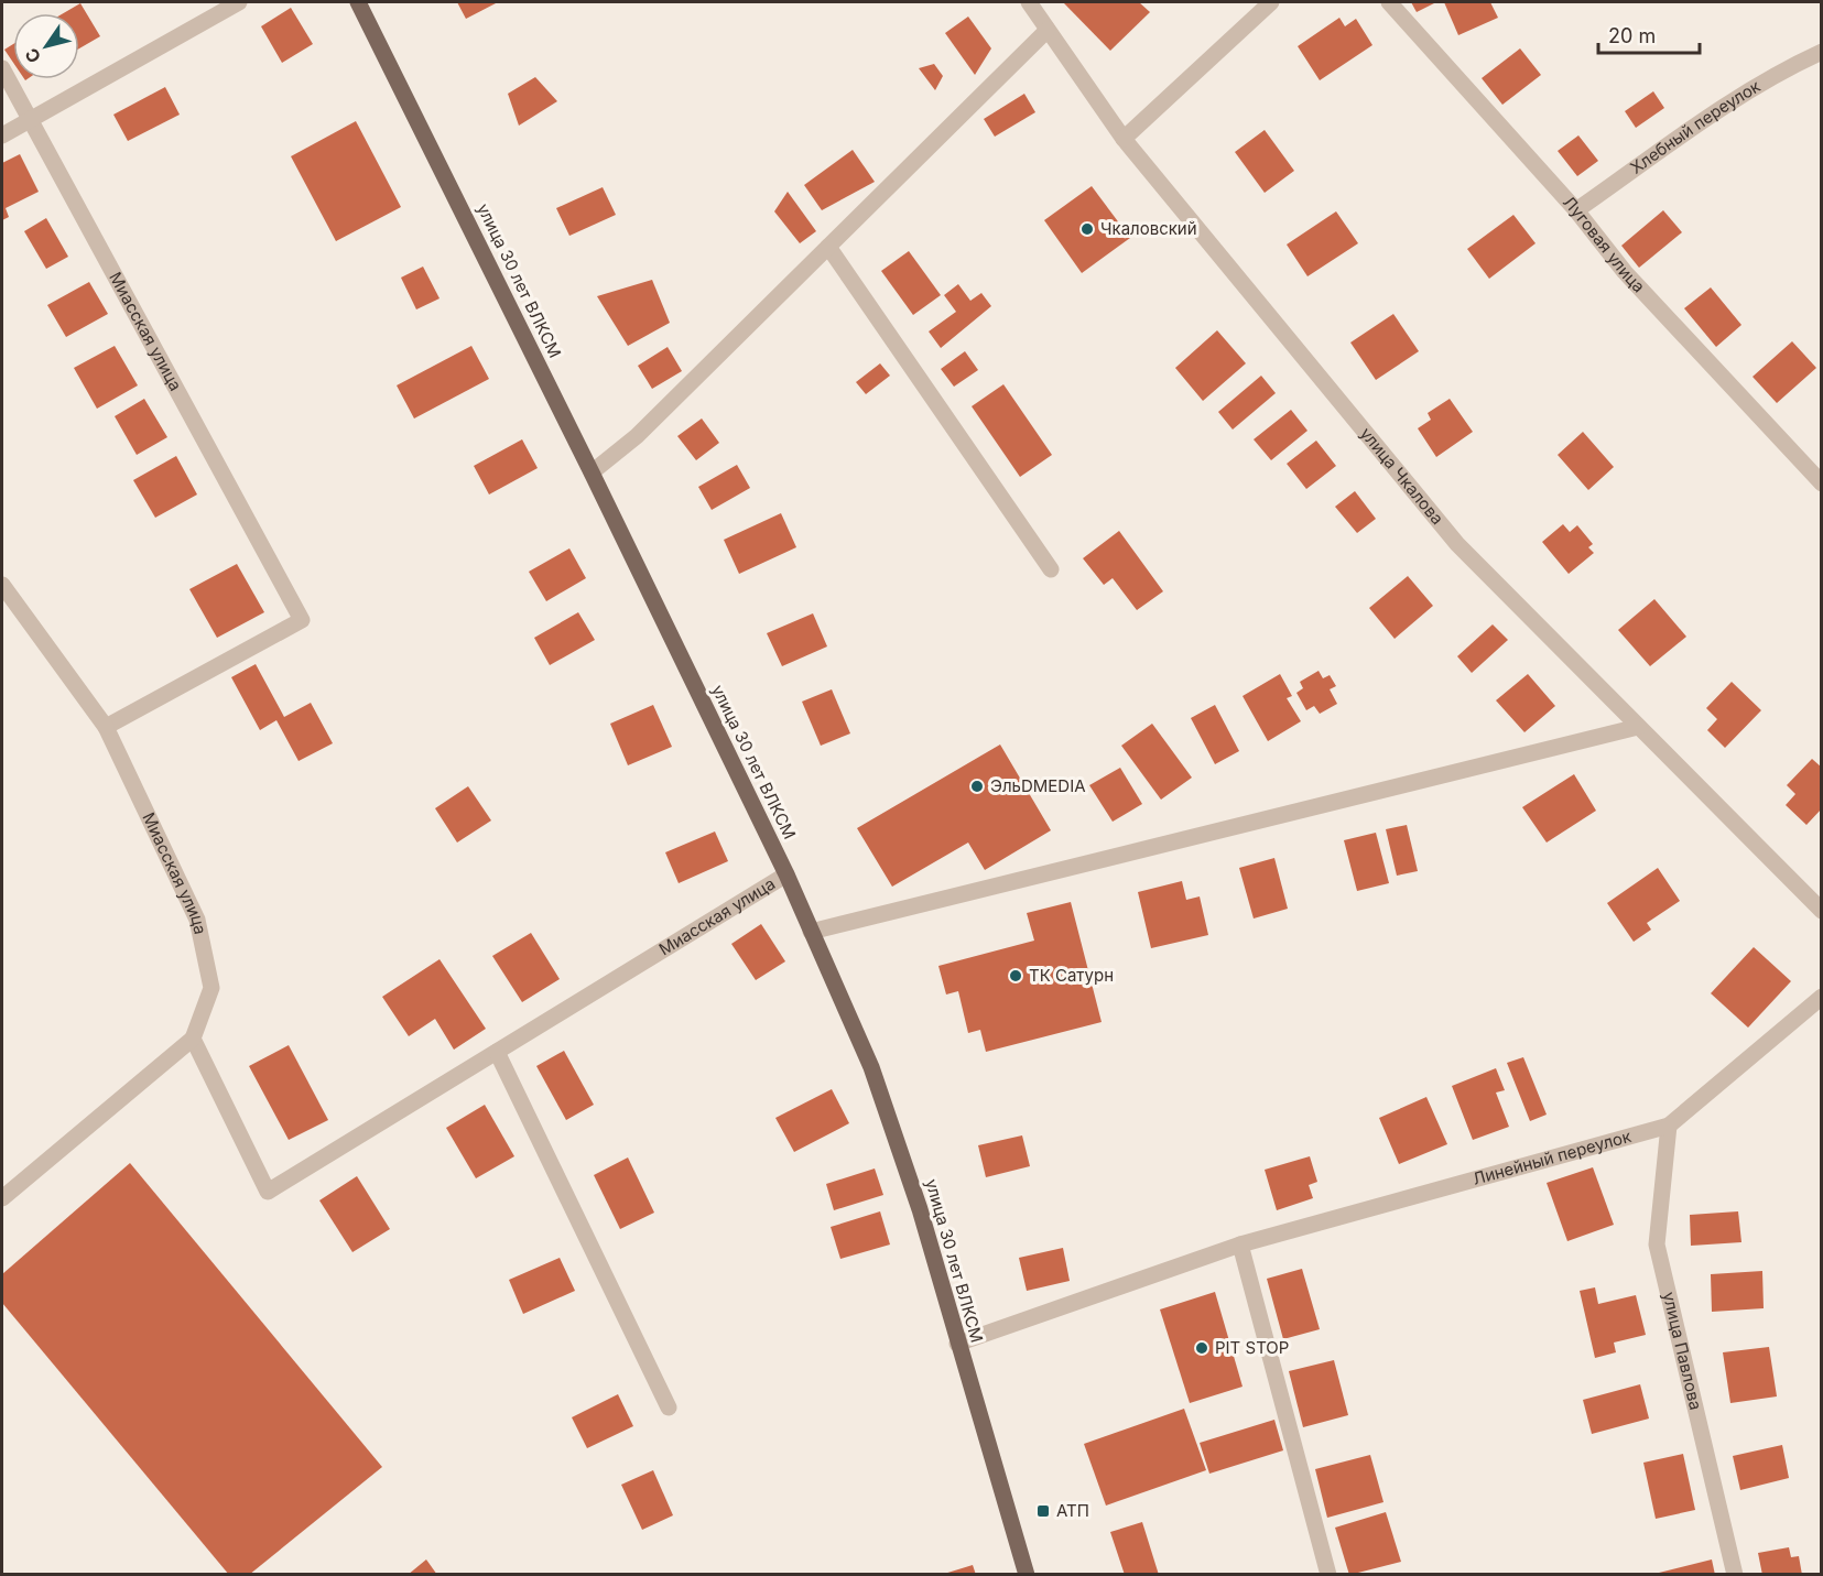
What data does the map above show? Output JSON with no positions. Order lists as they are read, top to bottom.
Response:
{
  "streets": {
    "main road": ["улица 30 лет ВЛКСМ"],
    "street": [
      "Хлебный переулок",
      "Луговая улица",
      "Миасская улица",
      "улица Чкалова",
      "Линейный переулок",
      "улица Павлова"
    ]
  },
  "crossings": [
    ["Хлебный переулок", "Луговая улица"],
    ["улица 30 лет ВЛКСМ", "Миасская улица"],
    ["улица 30 лет ВЛКСМ", "Линейный переулок"],
    ["Линейный переулок", "улица Павлова"]
  ],
  "places": {
    "other": [
      "Чкаловский",
      "ЭльDMEDIA",
      "ТК Сатурн",
      "PIT STOP"
    ],
    "transit": ["АТП"]
  },
  "scale_bar": "20 m",
  "north": "bottom left"
}
